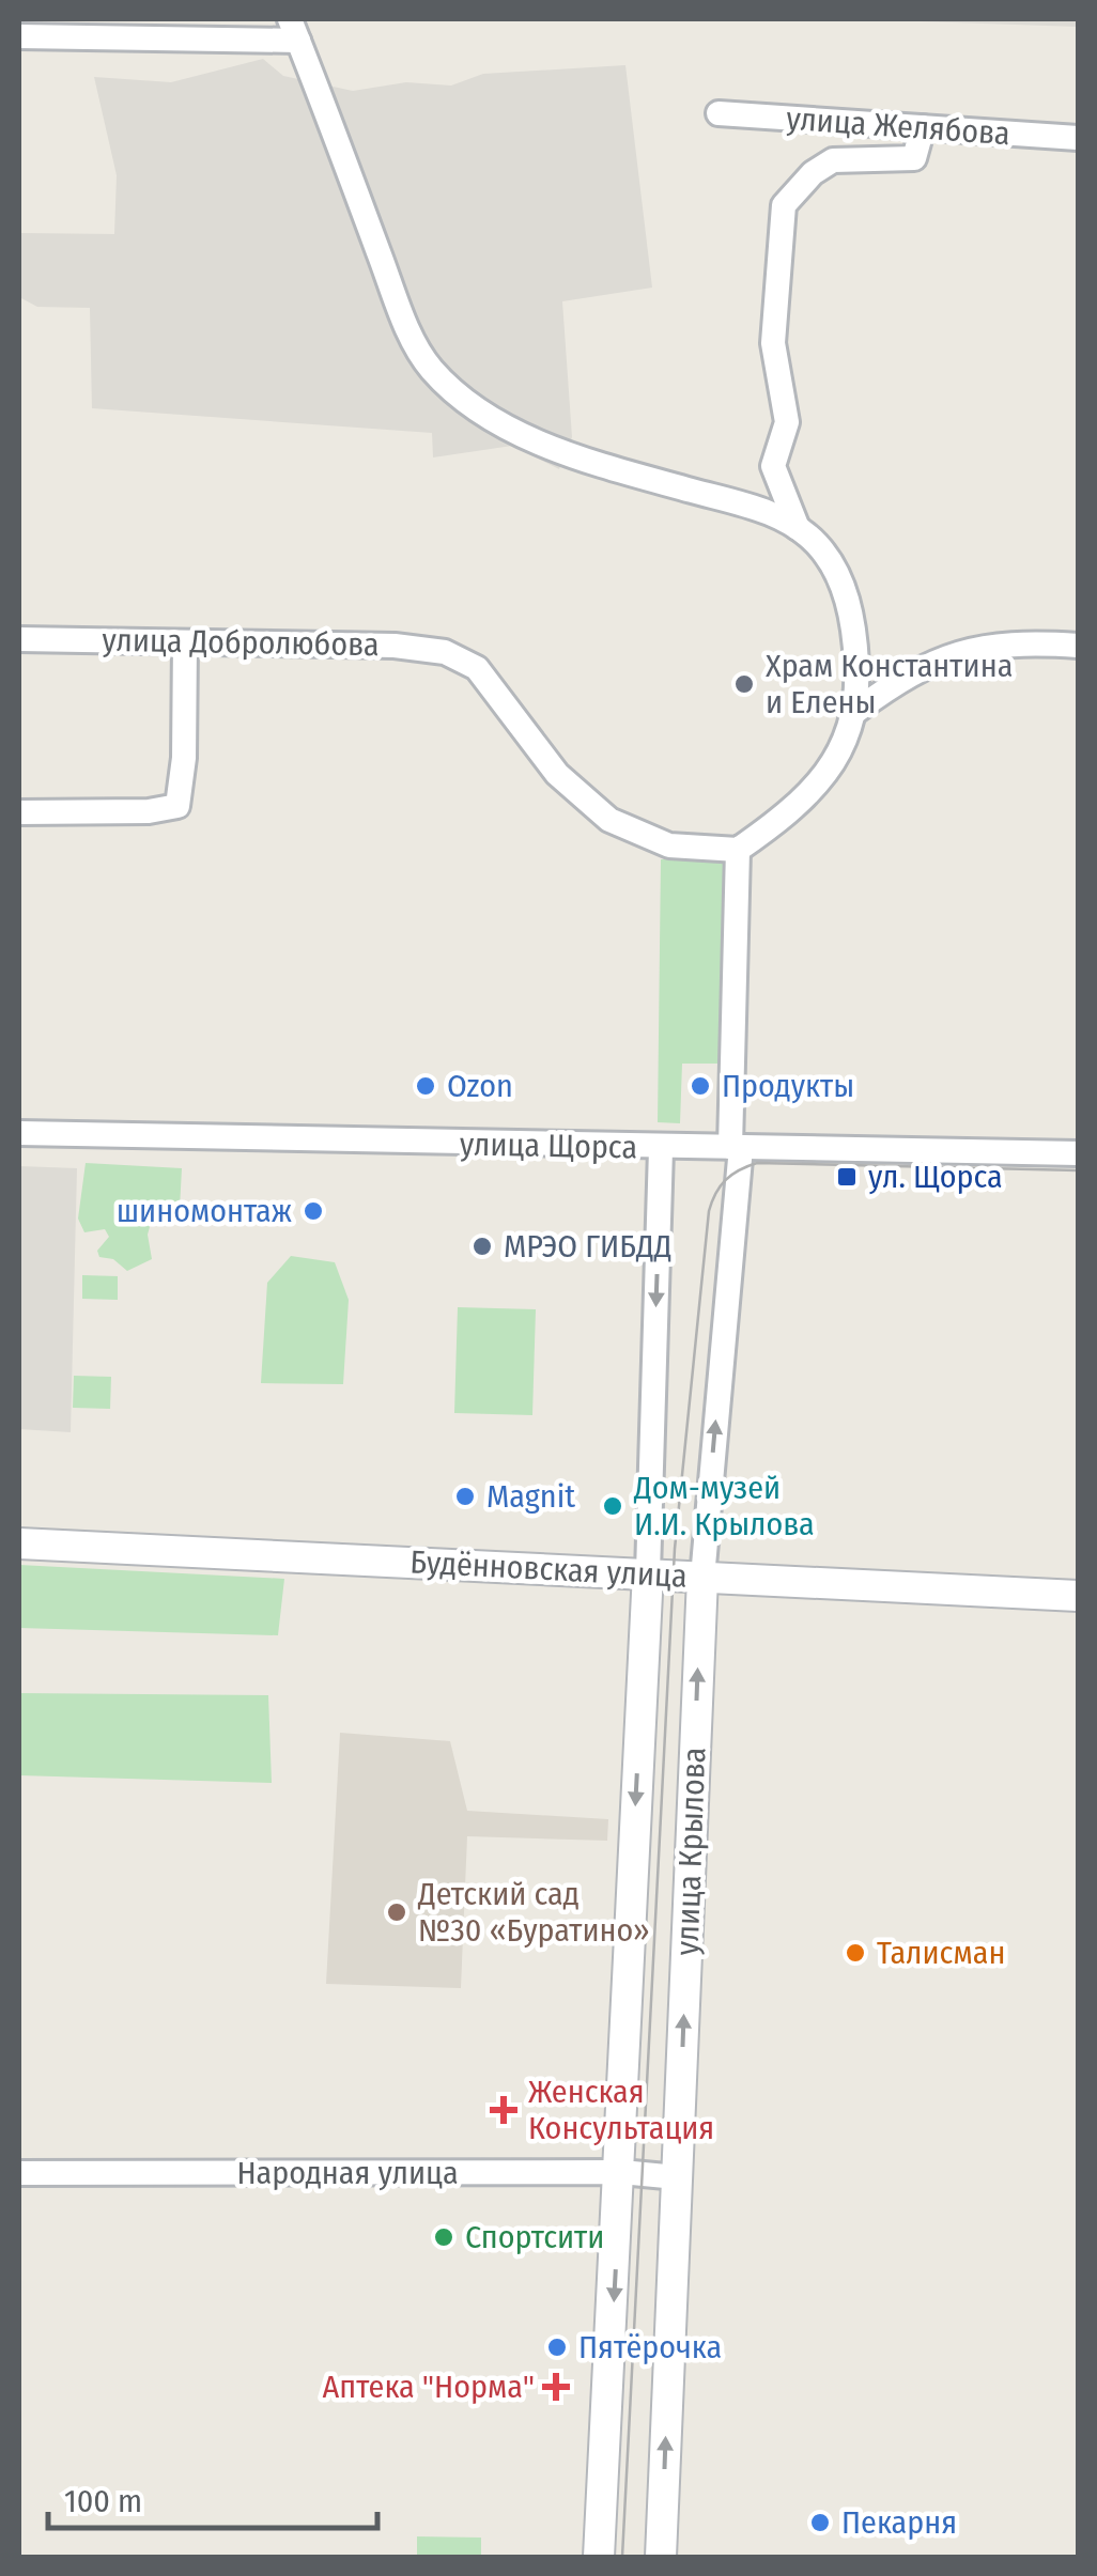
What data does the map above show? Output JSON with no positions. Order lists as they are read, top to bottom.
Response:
{
  "streets": {
    "street": [
      "улица Желябова",
      "улица Добролюбова",
      "улица Щорса",
      "Будённовская улица",
      "улица Крылова",
      "Народная улица"
    ]
  },
  "crossings": [
    ["улица Добролюбова", "улица Крылова"],
    ["улица Щорса", "улица Крылова"],
    ["Будённовская улица", "улица Крылова"],
    ["улица Крылова", "Народная улица"]
  ],
  "places": {
    "other": [
      "Храм Константина и Елены",
      "Ozon",
      "Продукты",
      "шиномонтаж",
      "МРЭО ГИБДД",
      "Magnit",
      "Дом-музей И.И. Крылова",
      "Детский сад №30 «Буратино»",
      "Талисман",
      "Спортсити",
      "Пятёрочка",
      "Пекарня"
    ],
    "transit": ["ул. Щорса"],
    "health": ["Женская Консультация", "Аптека \"Норма\""]
  },
  "scale_bar": "100 m"
}
